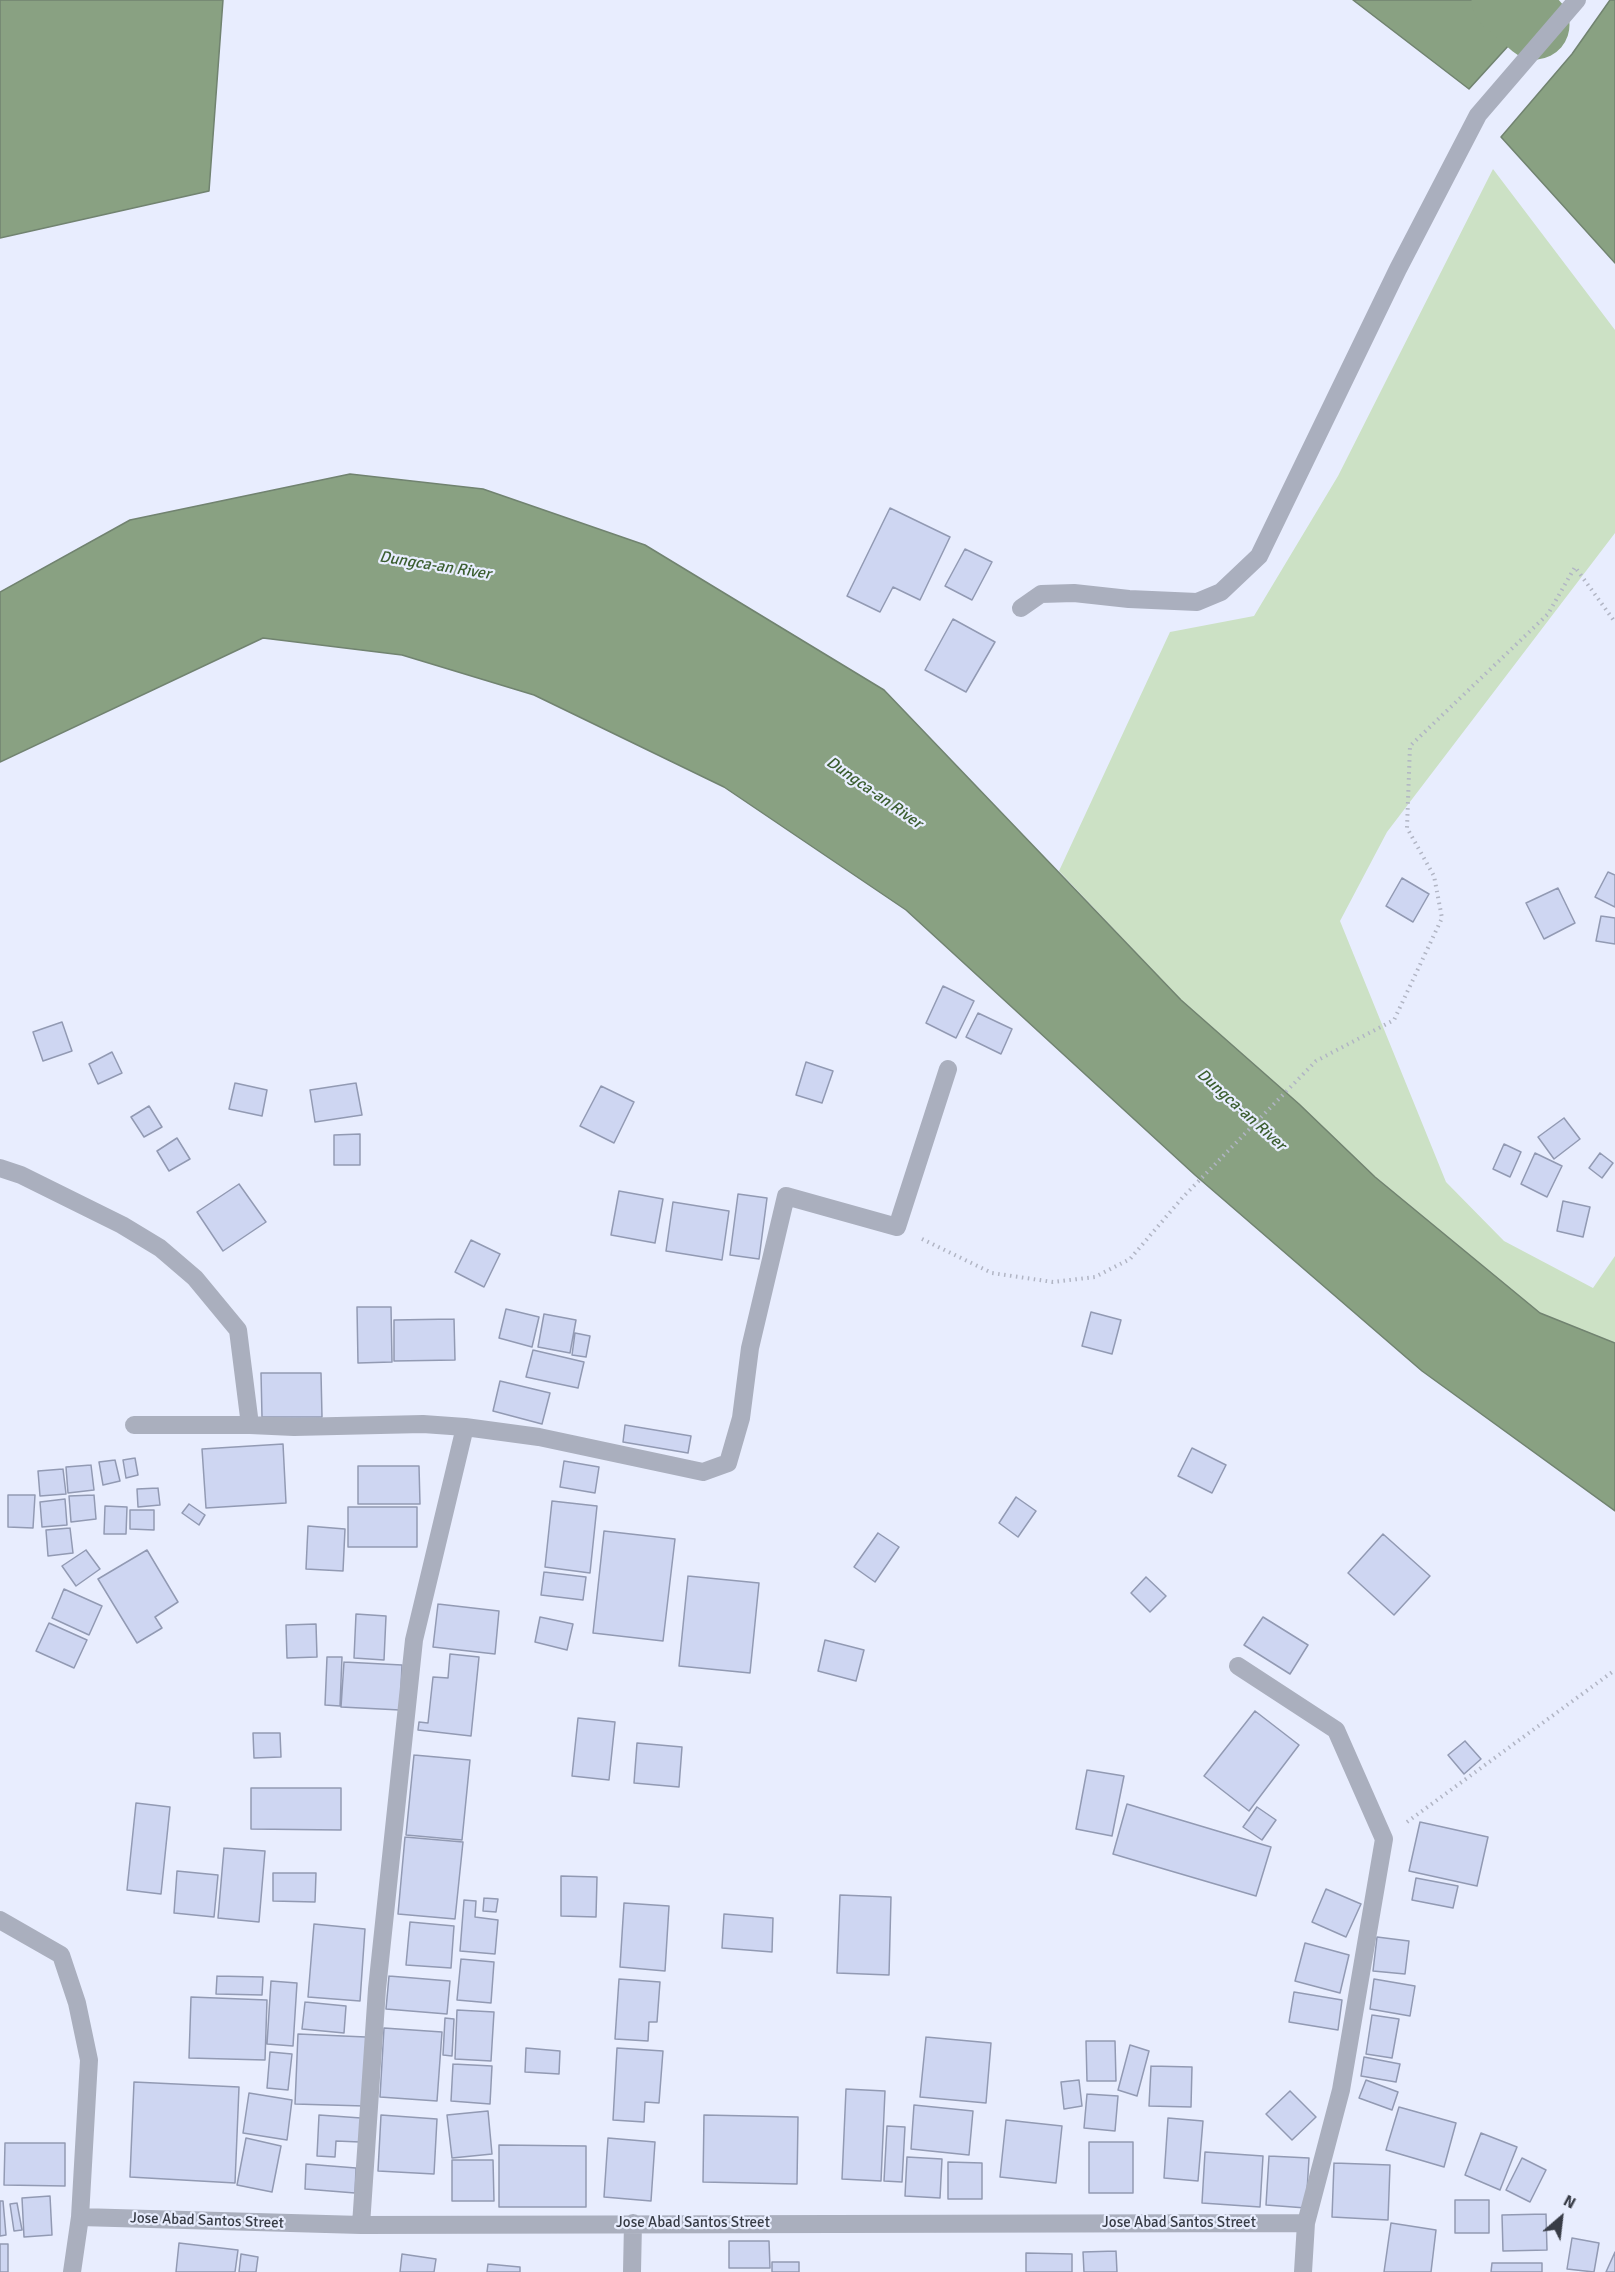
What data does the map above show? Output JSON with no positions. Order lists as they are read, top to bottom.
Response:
{
  "streets": {
    "street": ["Jose Abad Santos Street"]
  },
  "water": ["Dungca-an River"],
  "north": "top right"
}
